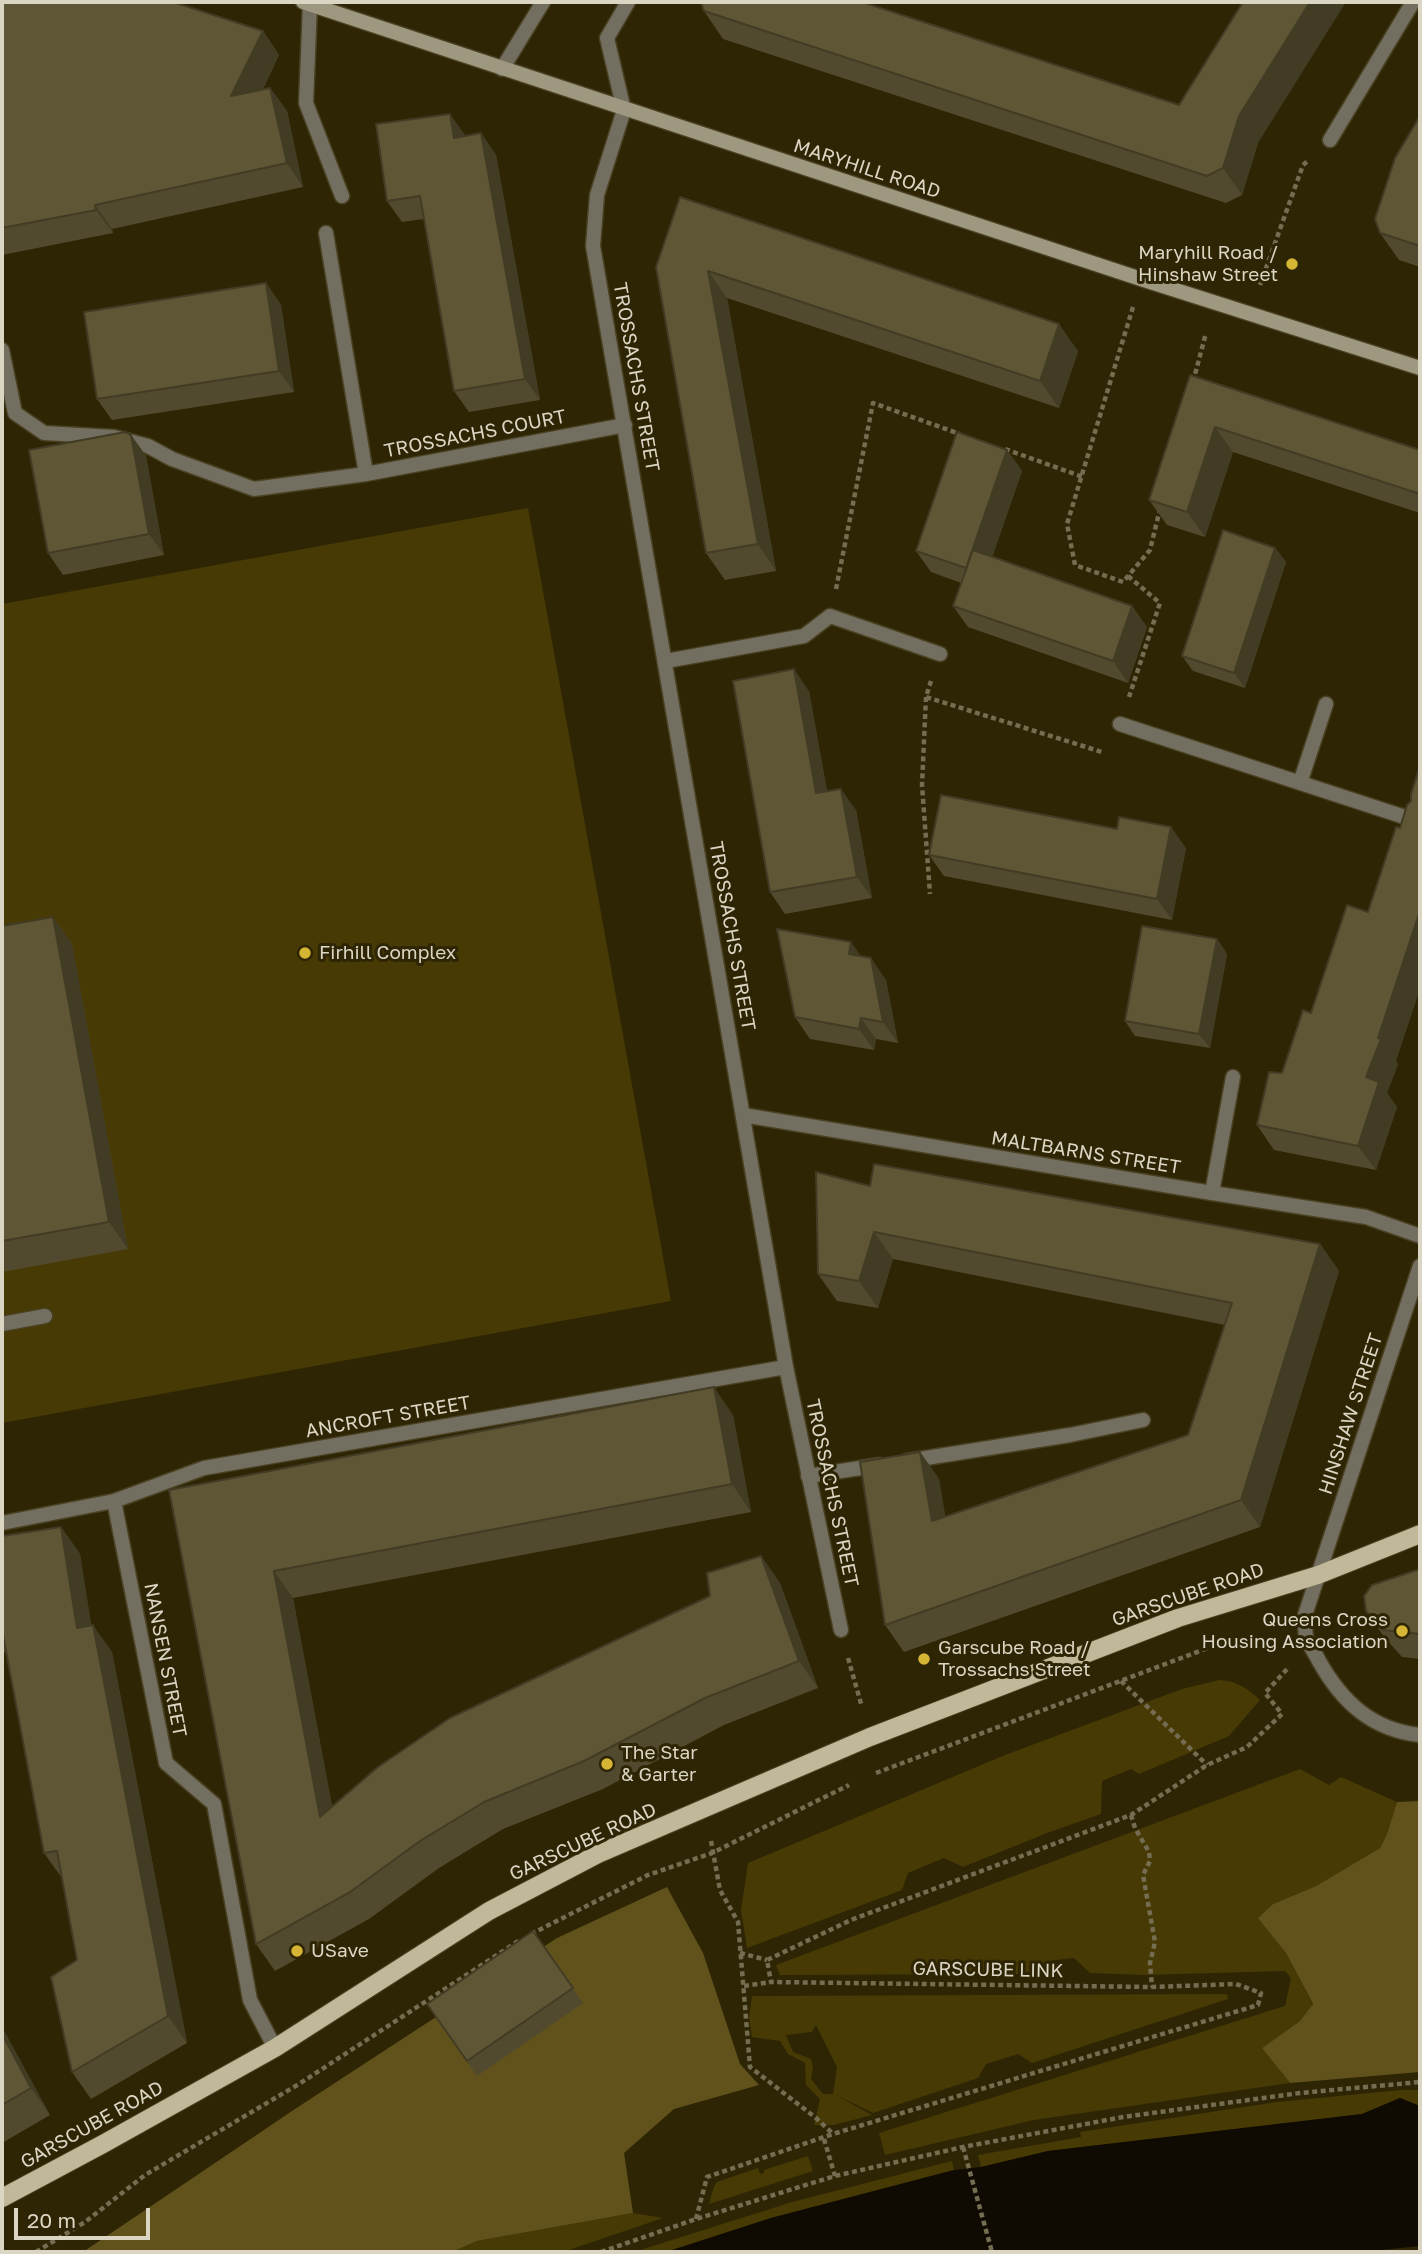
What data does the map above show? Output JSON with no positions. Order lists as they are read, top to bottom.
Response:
{
  "streets": {
    "main road": ["GARSCUBE ROAD"],
    "street": [
      "MARYHILL ROAD",
      "TROSSACHS STREET",
      "TROSSACHS COURT",
      "MALTBARNS STREET",
      "HINSHAW STREET",
      "ANCROFT STREET",
      "NANSEN STREET"
    ],
    "path": ["GARSCUBE LINK"]
  },
  "crossings": [
    ["MARYHILL ROAD", "TROSSACHS STREET"],
    ["TROSSACHS STREET", "TROSSACHS COURT"],
    ["TROSSACHS STREET", "MALTBARNS STREET"],
    ["TROSSACHS STREET", "ANCROFT STREET"],
    ["HINSHAW STREET", "GARSCUBE ROAD"],
    ["ANCROFT STREET", "NANSEN STREET"],
    ["GARSCUBE ROAD", "NANSEN STREET"]
  ],
  "places": [
    "Maryhill Road / Hinshaw Street",
    "Firhill Complex",
    "Queens Cross Housing Association",
    "Garscube Road / Trossachs Street",
    "The Star & Garter",
    "USave"
  ],
  "scale_bar": "20 m"
}
